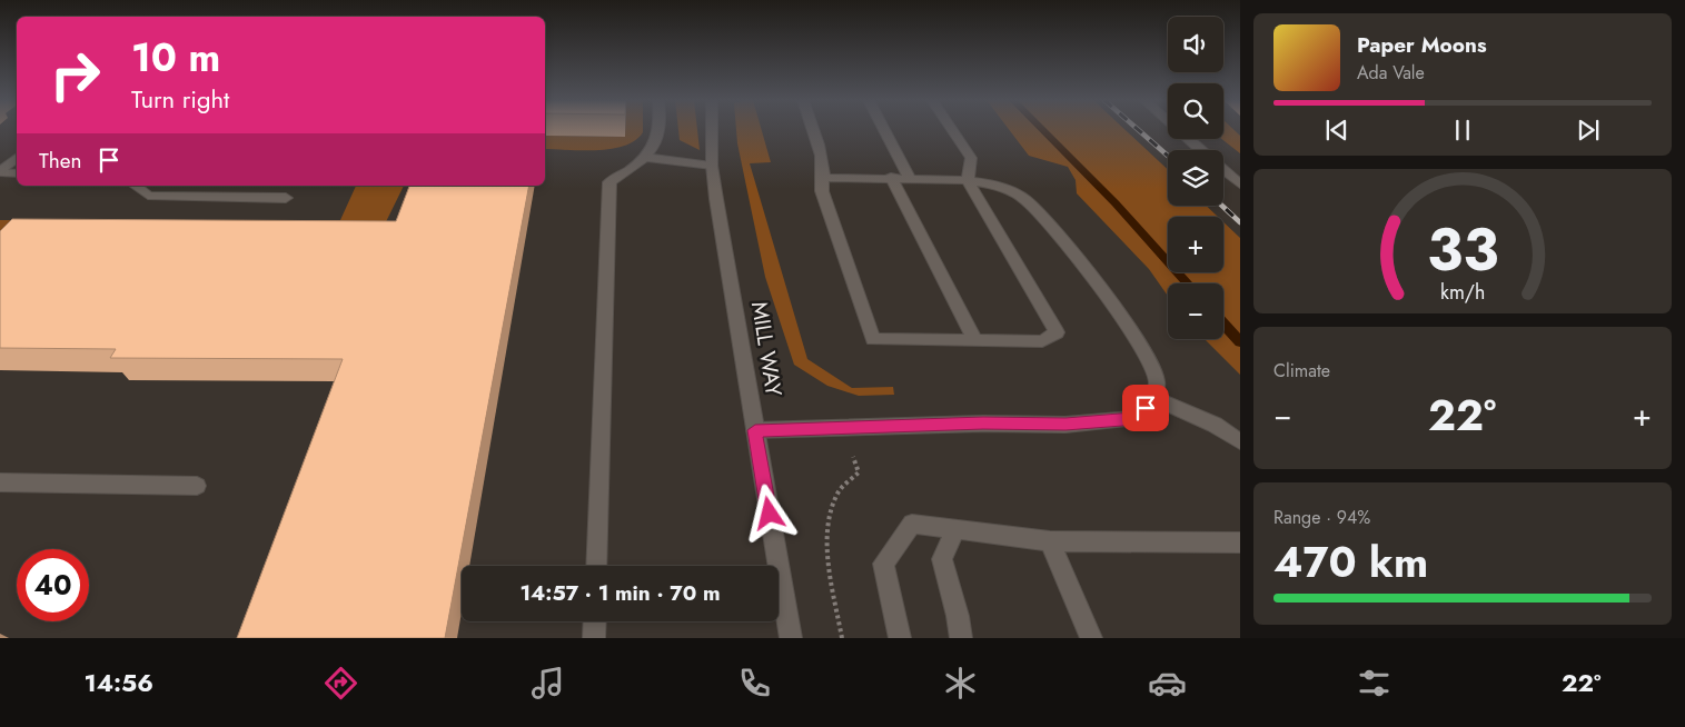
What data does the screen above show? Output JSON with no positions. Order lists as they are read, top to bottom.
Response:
{
  "streets": {
    "street": ["MILL WAY"]
  },
  "page": {
    "map_buttons": ["+", "−"],
    "turn": ["10 m", "Turn right"],
    "song": ["Paper Moons", "Ada Vale"],
    "then": "Then",
    "tile": [
      "Climate",
      ["Range · 94%", "470 km"]
    ],
    "heat": ["−", "22°", "+"],
    "limit": "40",
    "trip": "14:57 · 1 min · 70 m",
    "tabs": ["14:56", "22°"],
    "gauge": ["33", "km/h"]
  }
}
